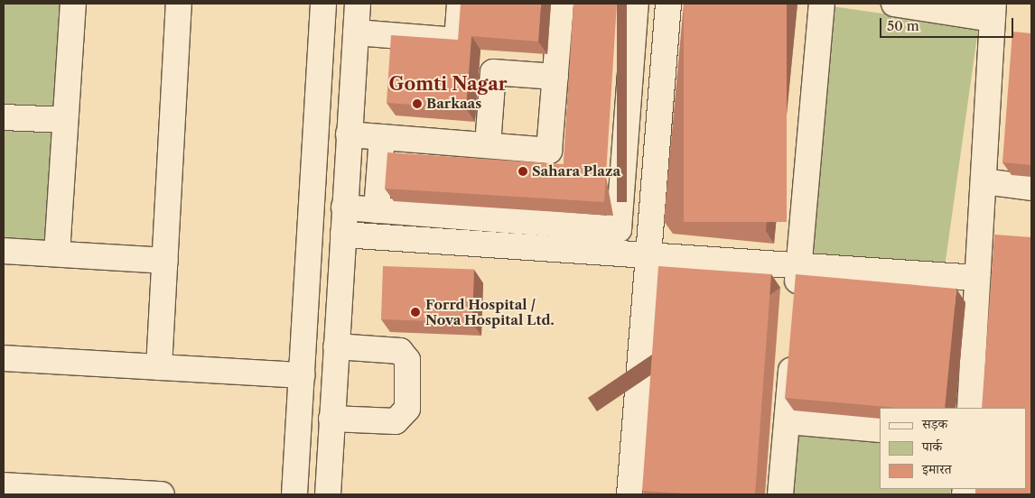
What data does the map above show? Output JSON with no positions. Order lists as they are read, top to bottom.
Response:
{
  "districts": ["Gomti Nagar"],
  "places": ["Barkaas", "Sahara Plaza", "Forrd Hospital / Nova Hospital Ltd."],
  "legend": ["सड़क", "पार्क", "इमारत"],
  "scale_bar": "50 m"
}
